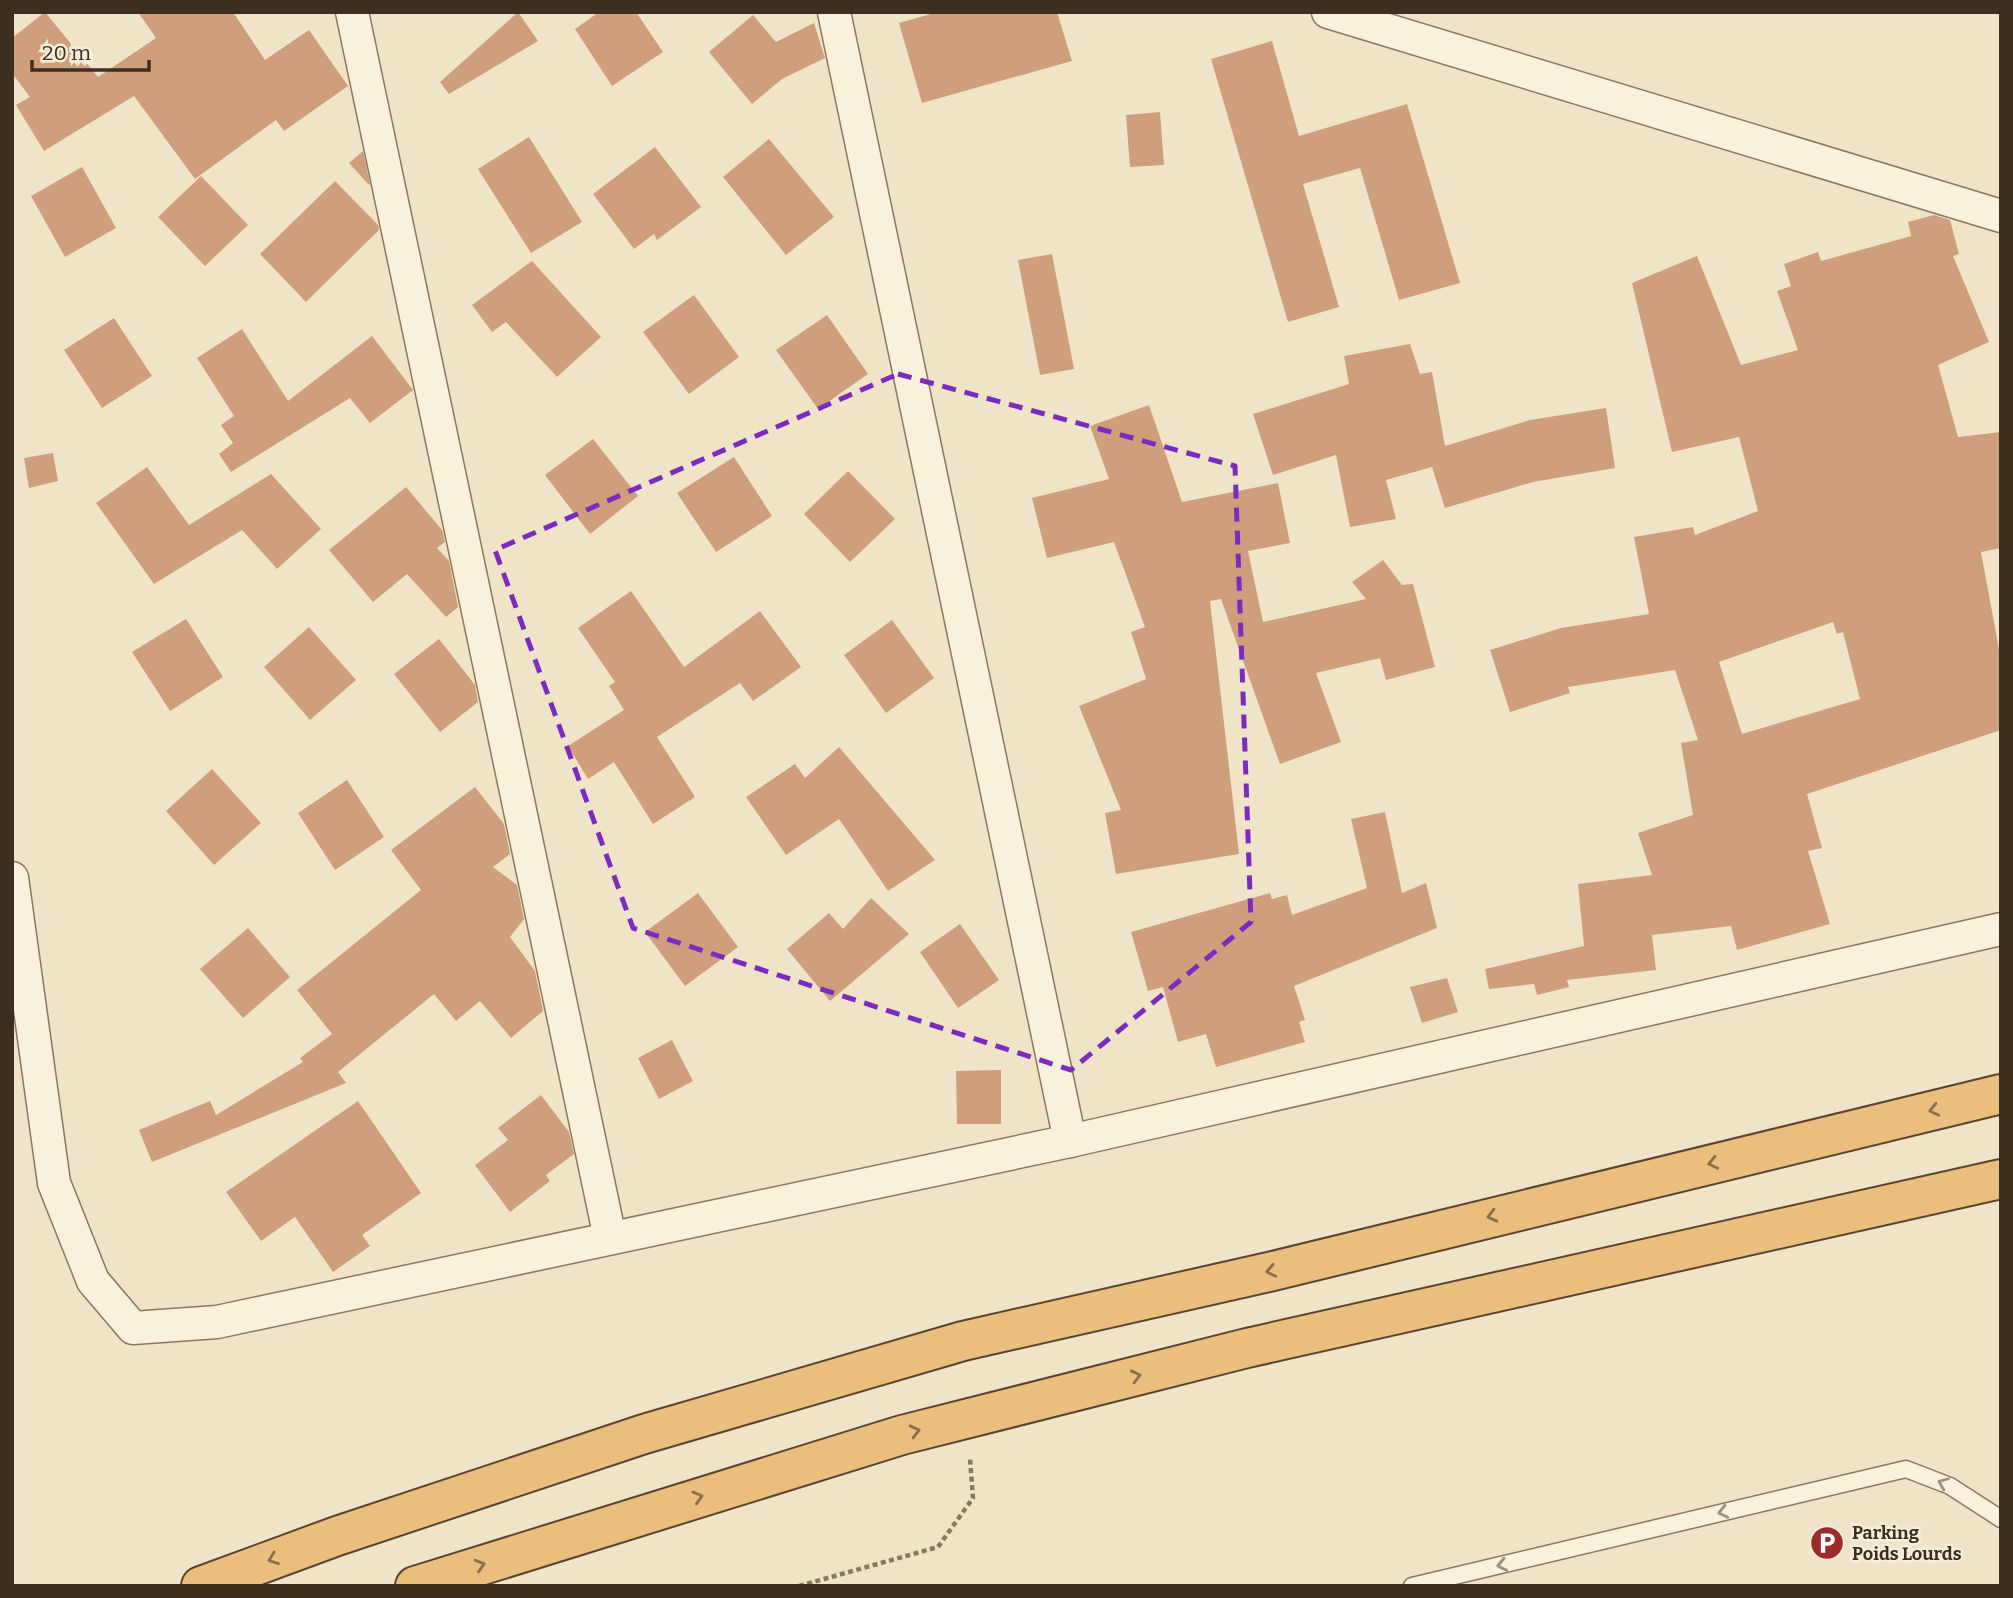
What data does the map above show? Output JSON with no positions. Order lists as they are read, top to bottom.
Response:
{
  "places": {
    "parking": ["Parking Poids Lourds"]
  },
  "scale_bar": "20 m"
}
